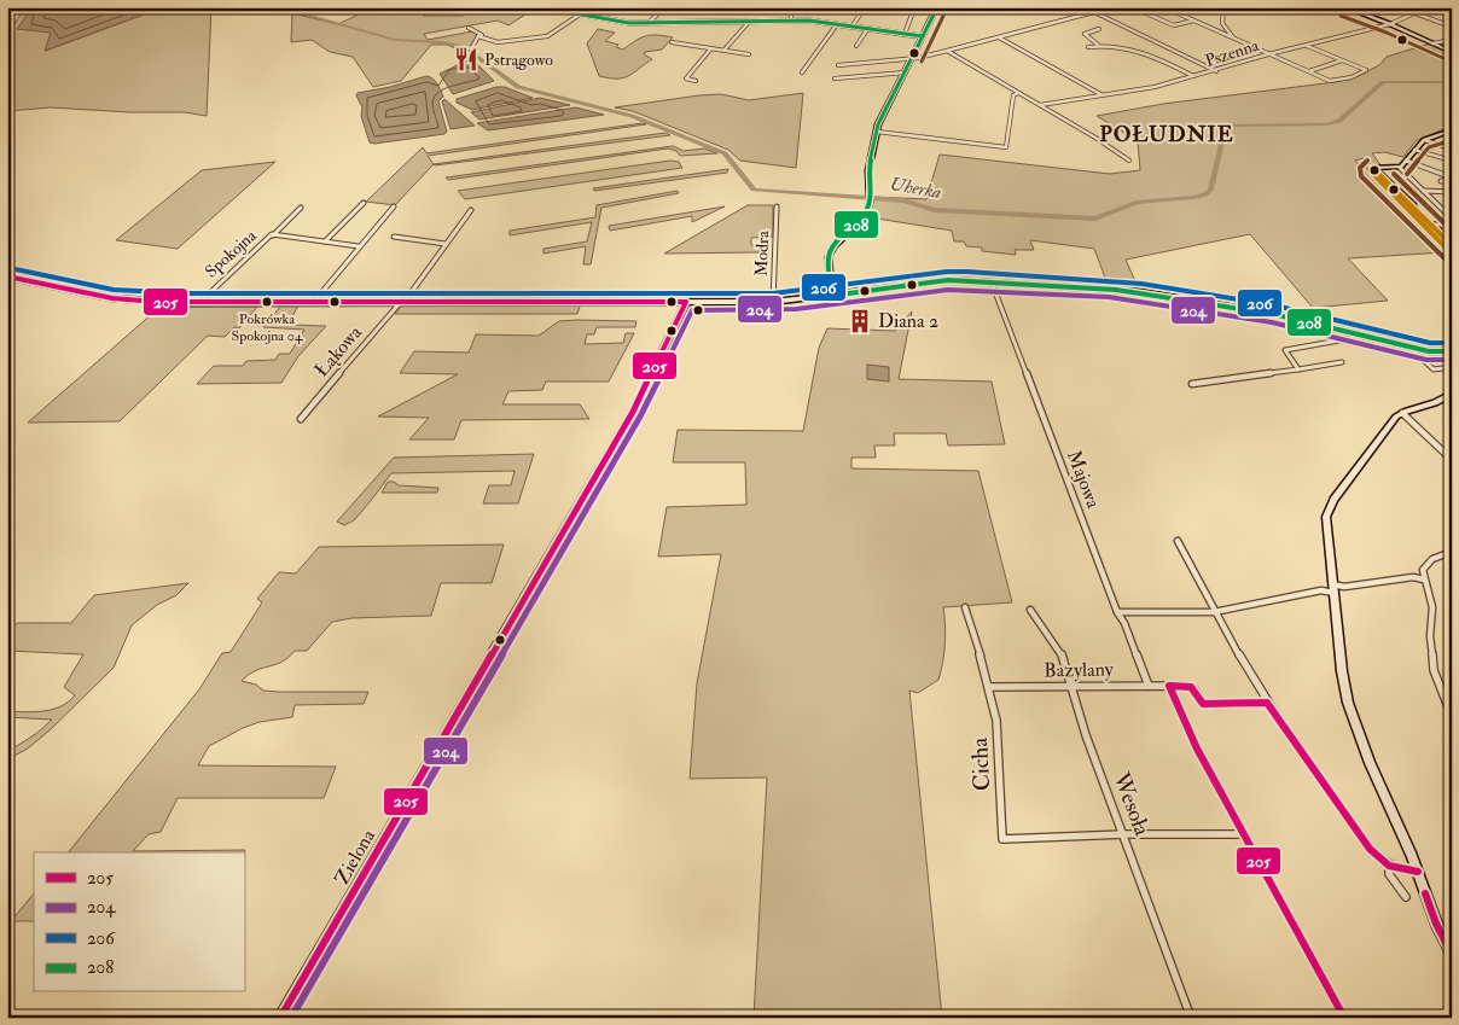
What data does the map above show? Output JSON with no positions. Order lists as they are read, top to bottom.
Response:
{
  "streets": {
    "street": [
      "Pszenna",
      "Spokojna",
      "Modra",
      "Łąkowa",
      "Majowa",
      "Bazylany",
      "Cicha",
      "Wesoła",
      "Zielona"
    ]
  },
  "crossings": [
    ["Majowa", "Bazylany"],
    ["Bazylany", "Cicha"],
    ["Bazylany", "Wesoła"],
    ["Cicha", "Wesoła"]
  ],
  "districts": ["POŁUDNIE"],
  "water": ["Uherka"],
  "places": {
    "restaurant": ["Pstrągowo"],
    "other": ["Pokrówka Spokojna 04"],
    "building": ["Diana 2"]
  },
  "lines": [
    "transit line 208",
    "transit line 206",
    "transit line 205",
    "transit line 204"
  ],
  "legend": [
    "205",
    "204",
    "206",
    "208"
  ]
}
